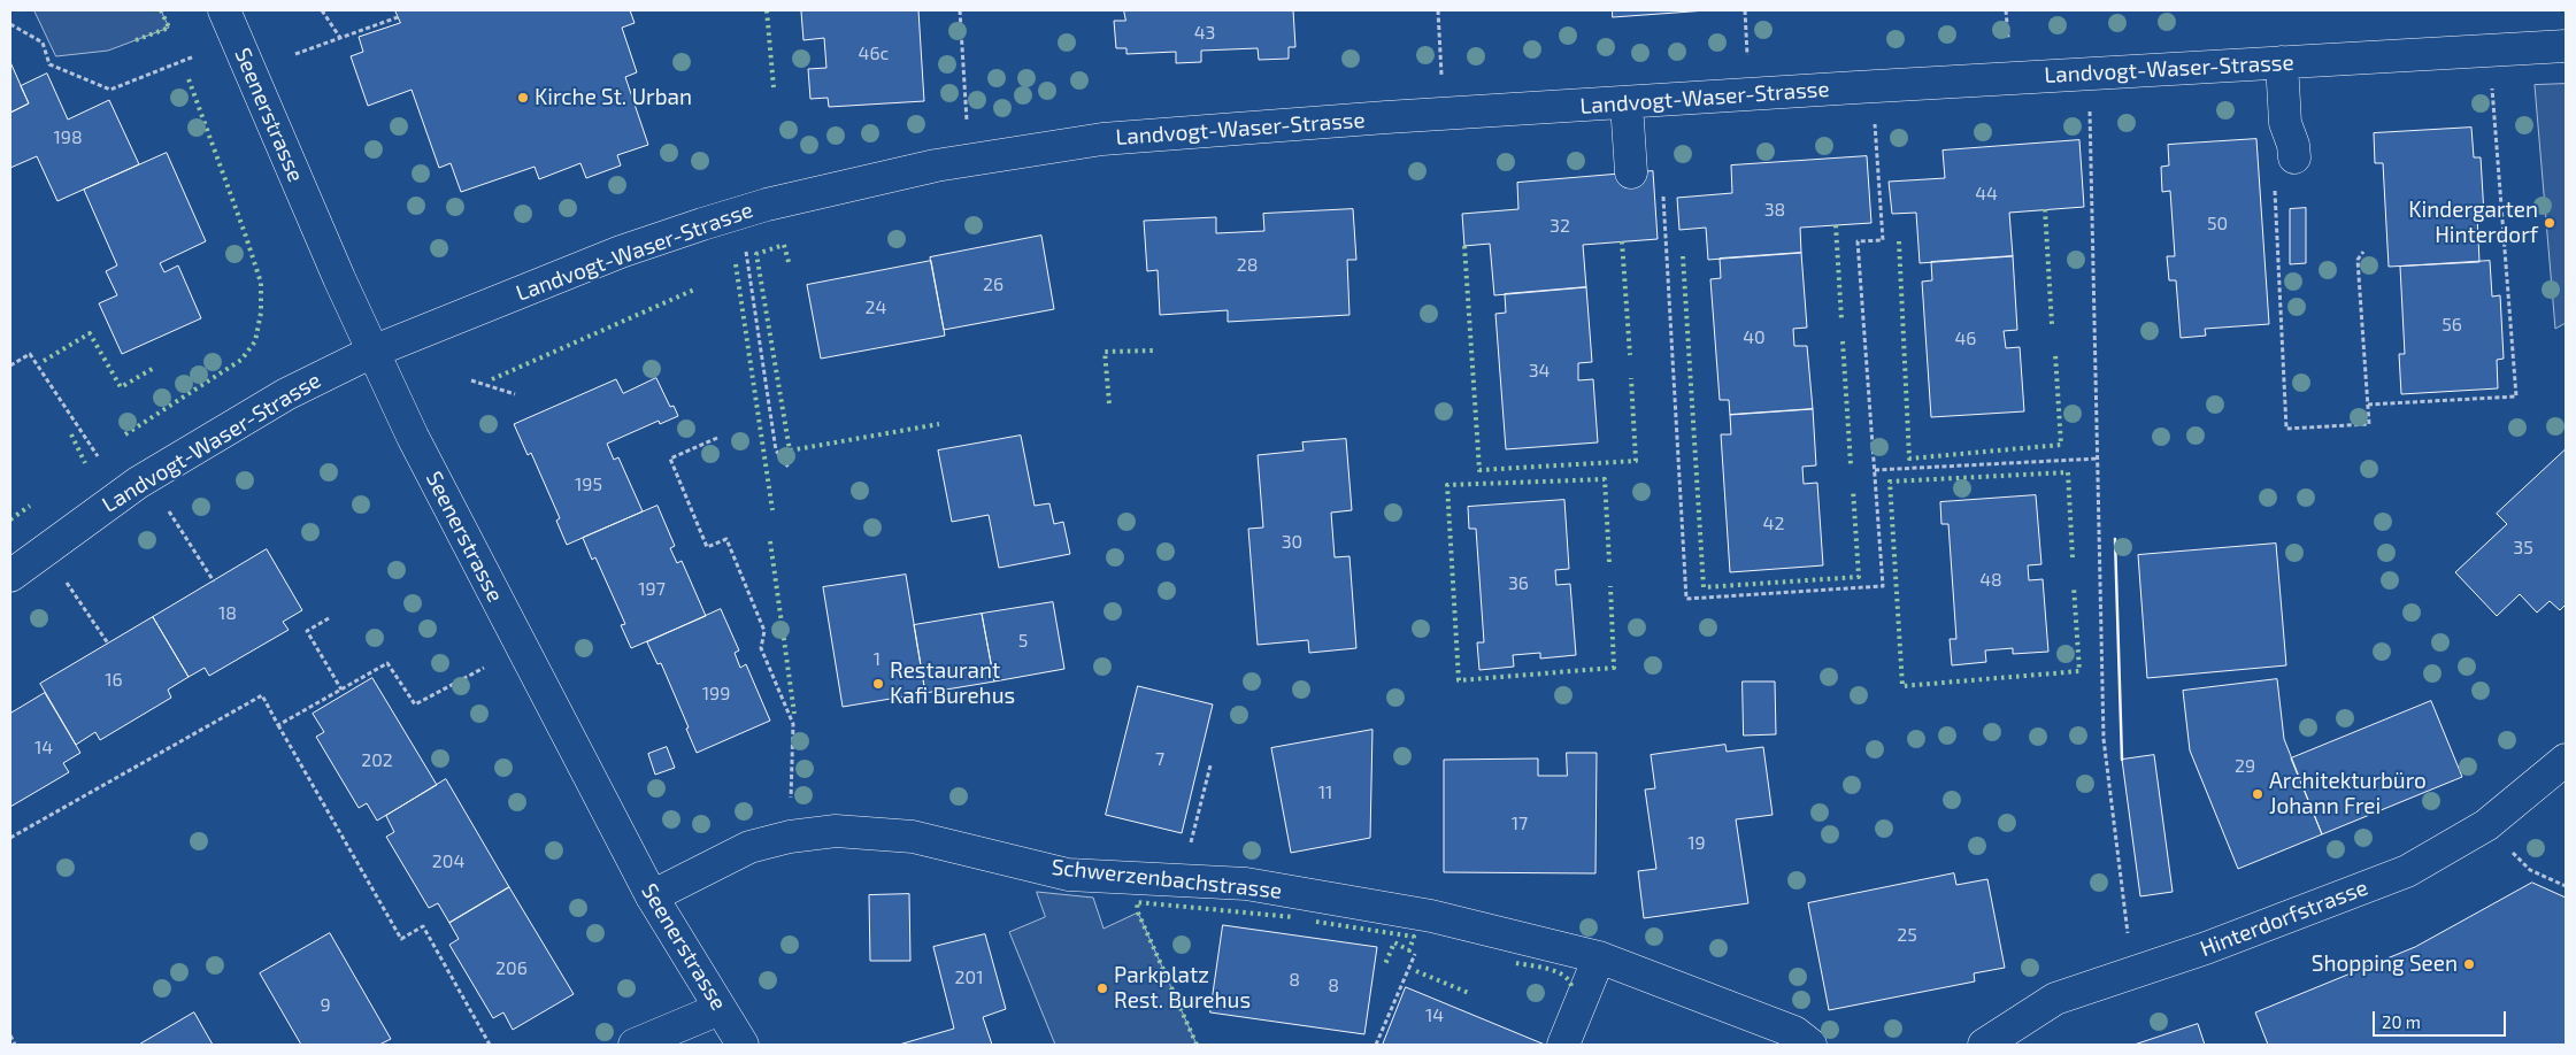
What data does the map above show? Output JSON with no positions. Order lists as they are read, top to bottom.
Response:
{
  "streets": {
    "street": [
      "Landvogt-Waser-Strasse",
      "Seenerstrasse",
      "Schwerzenbachstrasse",
      "Hinterdorfstrasse"
    ]
  },
  "crossings": [
    ["Landvogt-Waser-Strasse", "Seenerstrasse"],
    ["Seenerstrasse", "Schwerzenbachstrasse"]
  ],
  "places": [
    "Kirche St. Urban",
    "Kindergarten Hinterdorf",
    "Restaurant Kafi Burehus",
    "Architekturbüro Johann Frei",
    "Shopping Seen",
    "Parkplatz Rest. Burehus"
  ],
  "house_numbers": [
    "43",
    "46c",
    "198",
    "44",
    "38",
    "50",
    "32",
    "28",
    "26",
    "24",
    "56",
    "40",
    "46",
    "34",
    "195",
    "42",
    "30",
    "35",
    "48",
    "36",
    "197",
    "18",
    "5",
    "1",
    "16",
    "199",
    "14",
    "7",
    "202",
    "29",
    "11",
    "17",
    "19",
    "204",
    "25",
    "206",
    "201",
    "8",
    "8",
    "9",
    "14"
  ],
  "scale_bar": "20 m"
}
